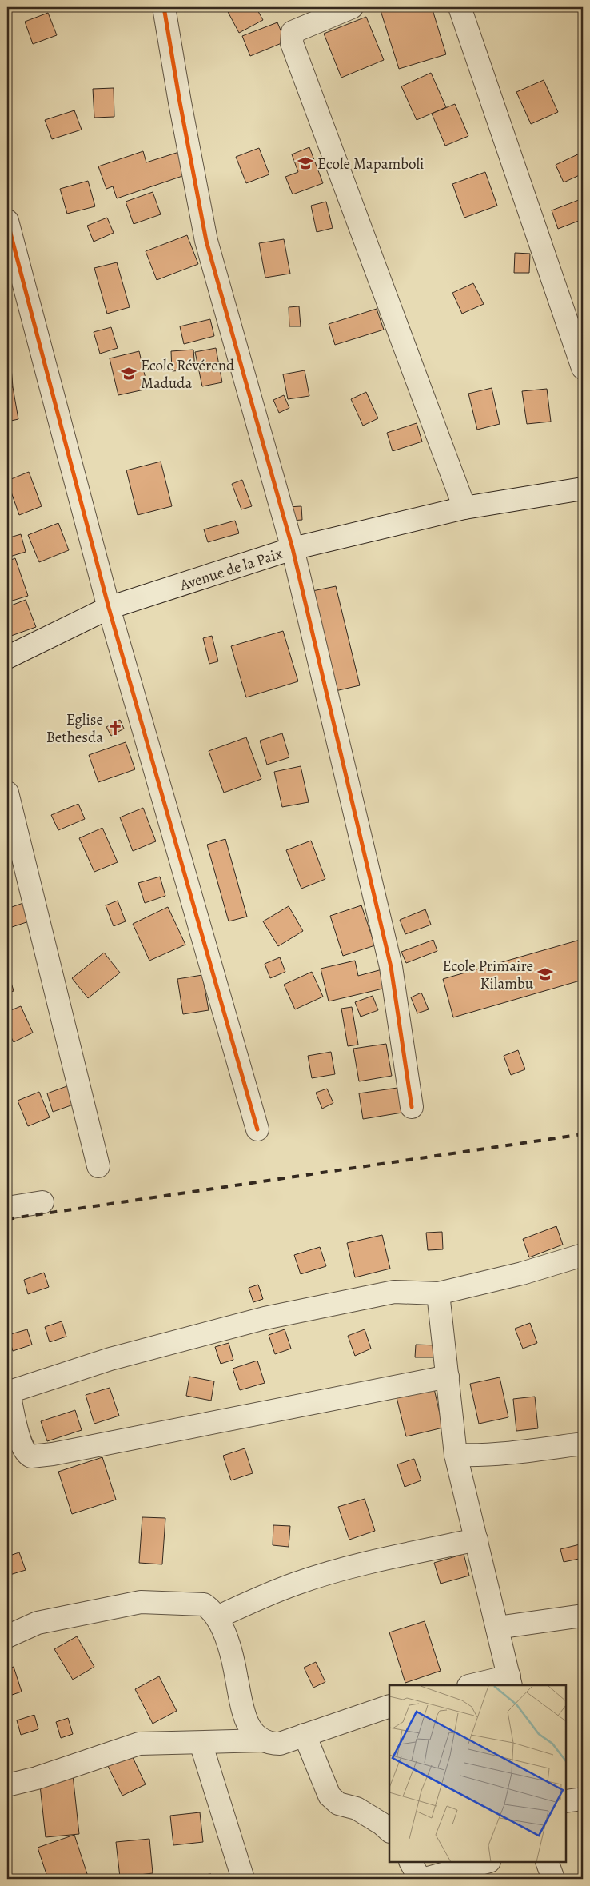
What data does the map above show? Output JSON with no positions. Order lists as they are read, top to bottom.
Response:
{
  "streets": {
    "street": ["Avenue de la Paix"]
  },
  "places": {
    "school or university": ["Ecole Mapamboli", "Ecole Révérend Maduda", "Ecole Primaire Kilambu"],
    "church": ["Eglise Bethesda"]
  }
}
